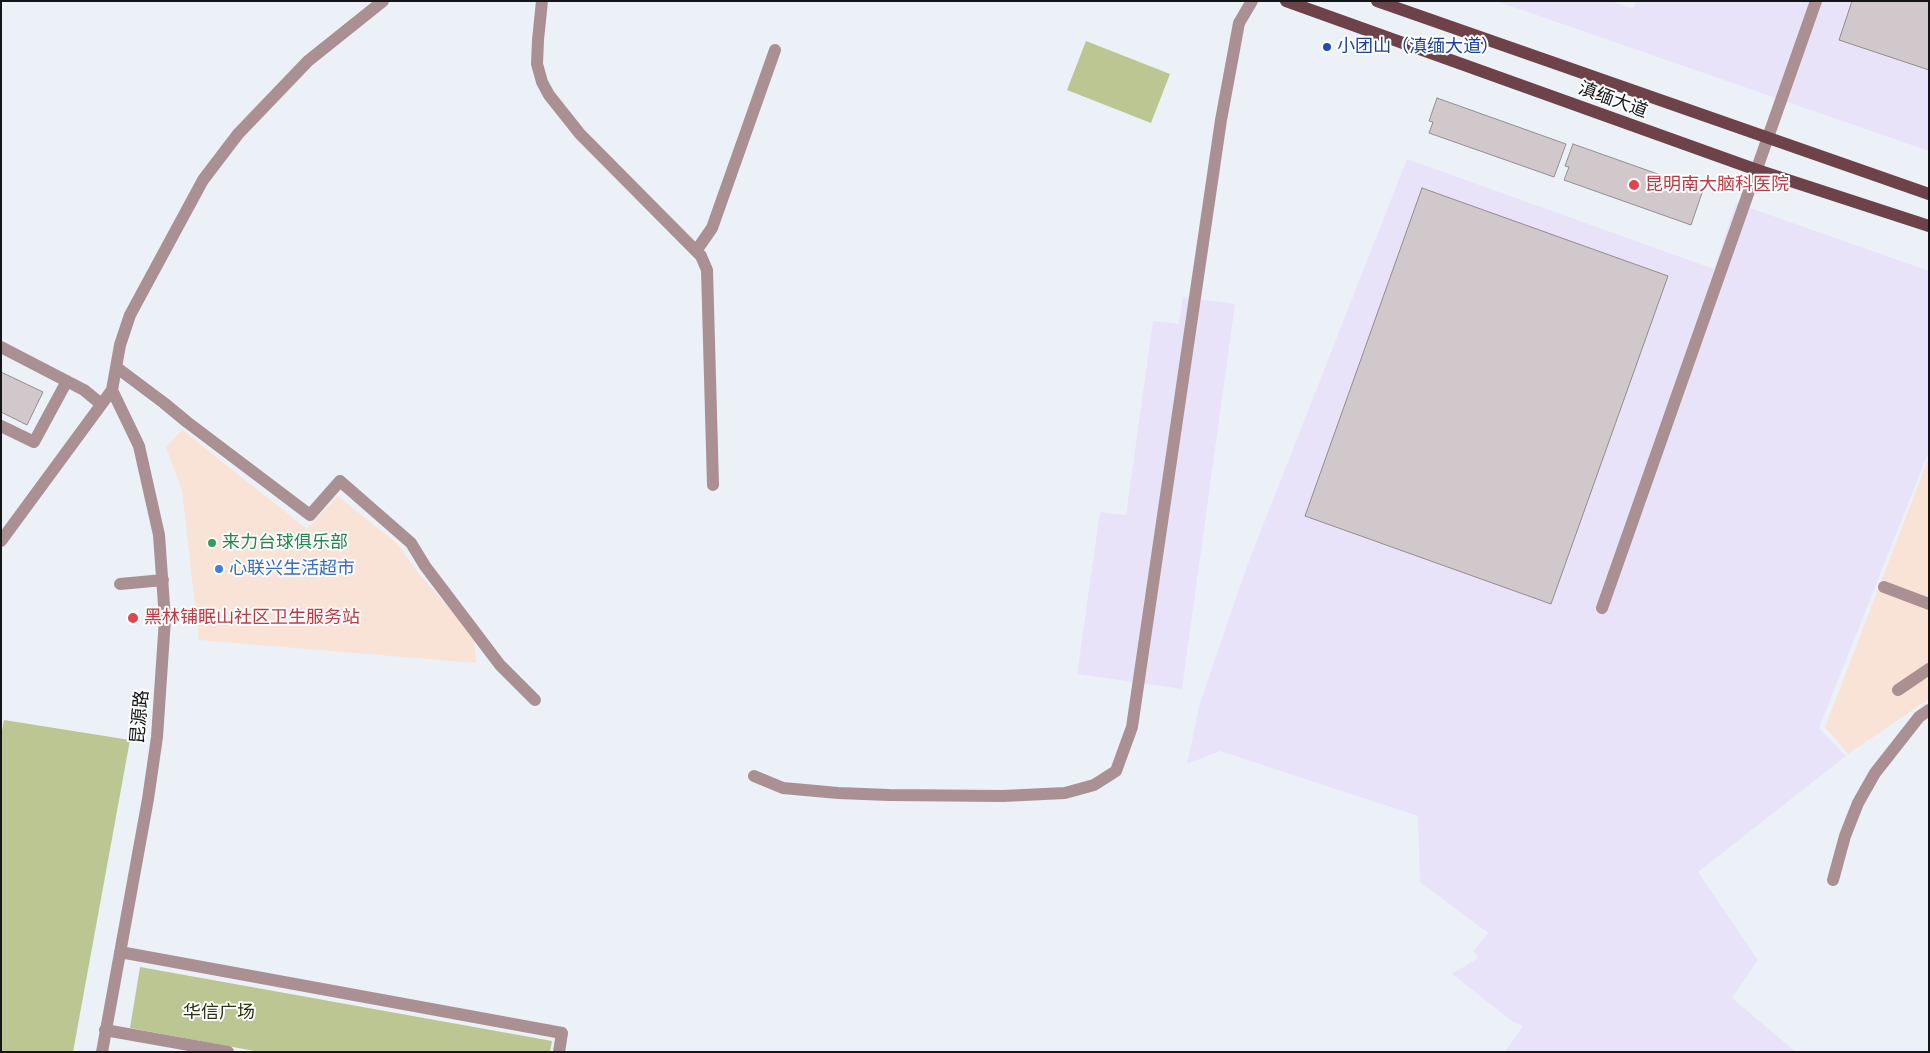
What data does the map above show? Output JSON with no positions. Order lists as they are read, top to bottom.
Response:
{
  "streets": {
    "main road": ["滇缅大道"],
    "street": ["昆源路"]
  },
  "parks": ["华信广场"],
  "places": [
    "小团山（滇缅大道）",
    "昆明南大脑科医院",
    "来力台球俱乐部",
    "心联兴生活超市",
    "黑林铺眠山社区卫生服务站"
  ]
}
